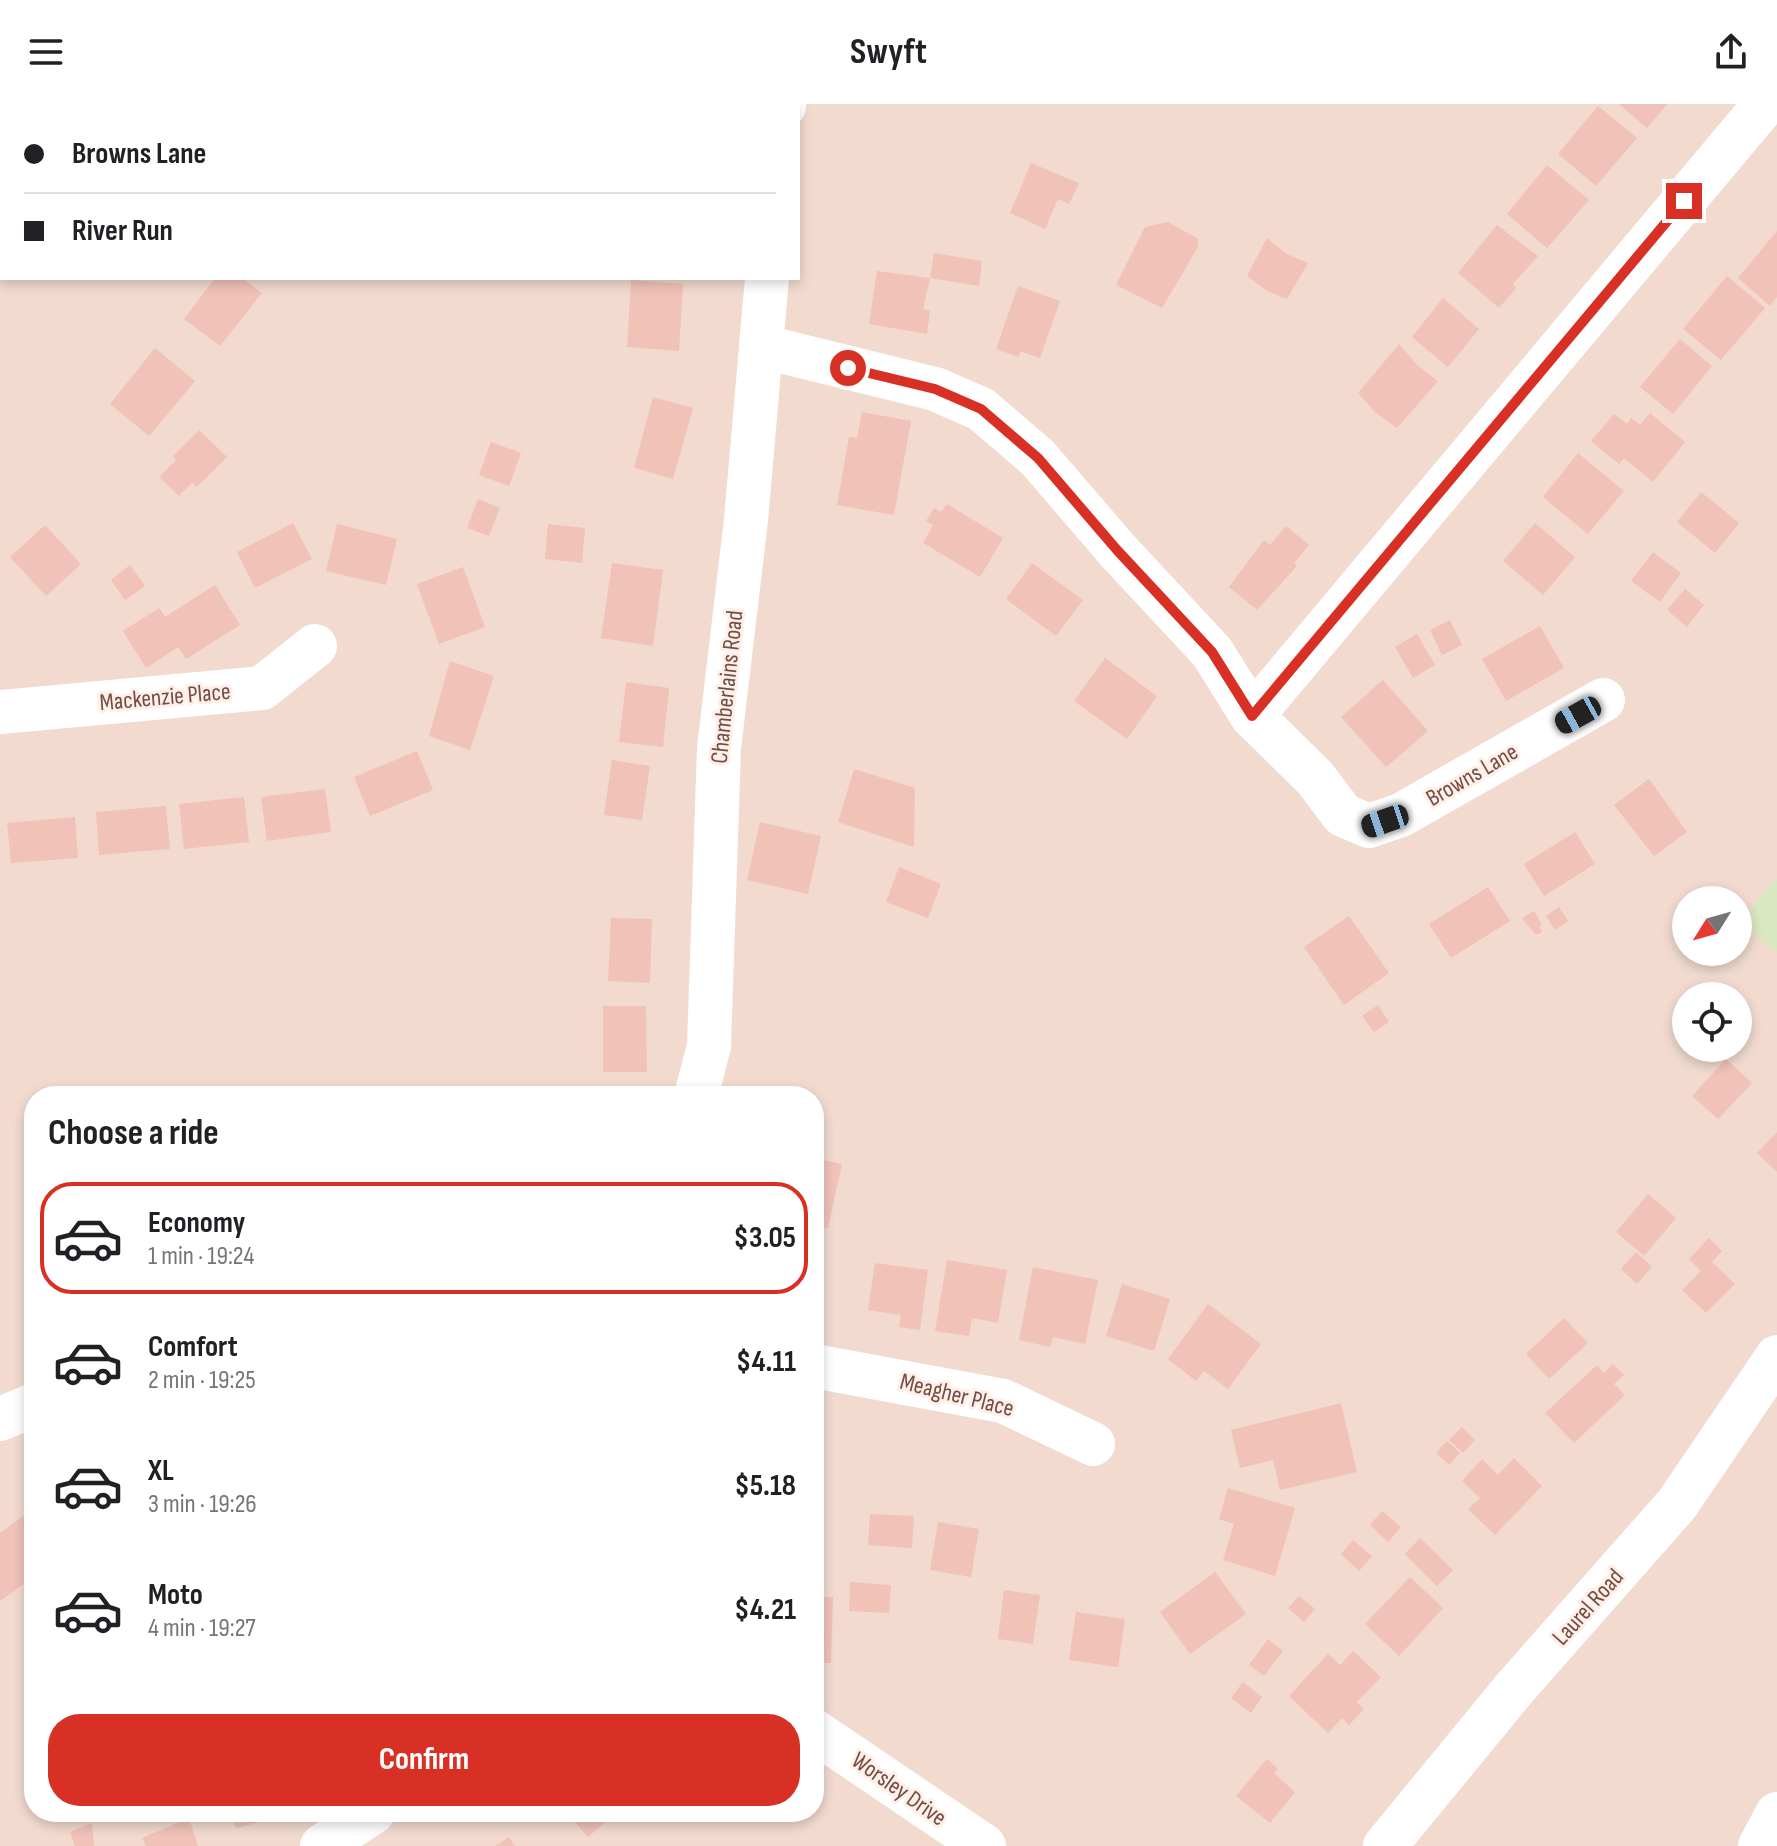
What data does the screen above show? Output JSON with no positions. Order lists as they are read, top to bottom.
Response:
{
  "streets": {
    "street": [
      "Chamberlains Road",
      "Mackenzie Place",
      "Browns Lane",
      "Meagher Place",
      "Laurel Road",
      "Worsley Drive"
    ]
  },
  "crossings": [
    ["Chamberlains Road", "Browns Lane"]
  ],
  "north": "bottom left",
  "page": {
    "header": "Swyft",
    "banner": ["Browns Lane", "River Run"],
    "heading": "Choose a ride",
    "list": [
      {
        "name": "Economy",
        "note": "1 min · 19:24",
        "value": "$3.05"
      },
      {
        "name": "Comfort",
        "note": "2 min · 19:25",
        "value": "$4.11"
      },
      {
        "name": "XL",
        "note": "3 min · 19:26",
        "value": "$5.18"
      },
      {
        "name": "Moto",
        "note": "4 min · 19:27",
        "value": "$4.21"
      }
    ],
    "buttons": "Confirm"
  }
}
